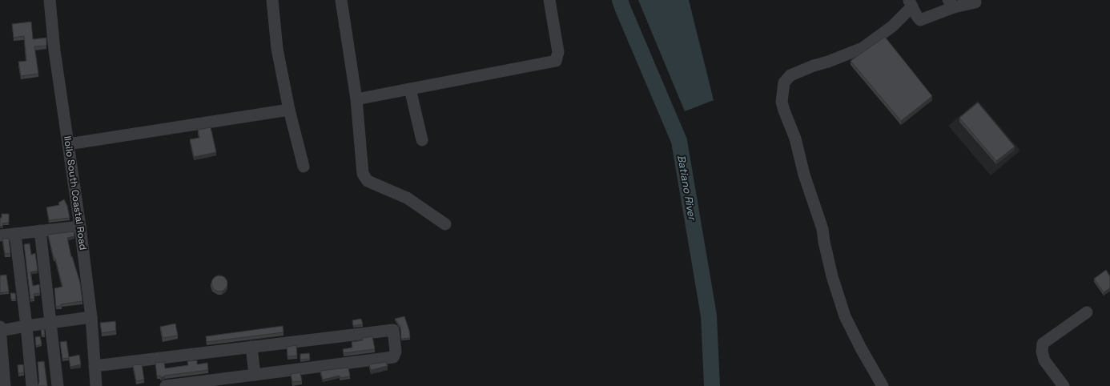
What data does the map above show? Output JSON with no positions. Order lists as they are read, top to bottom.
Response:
{
  "streets": {
    "street": ["Iloilo South Coastal Road"]
  },
  "water": ["Batiano River"]
}
